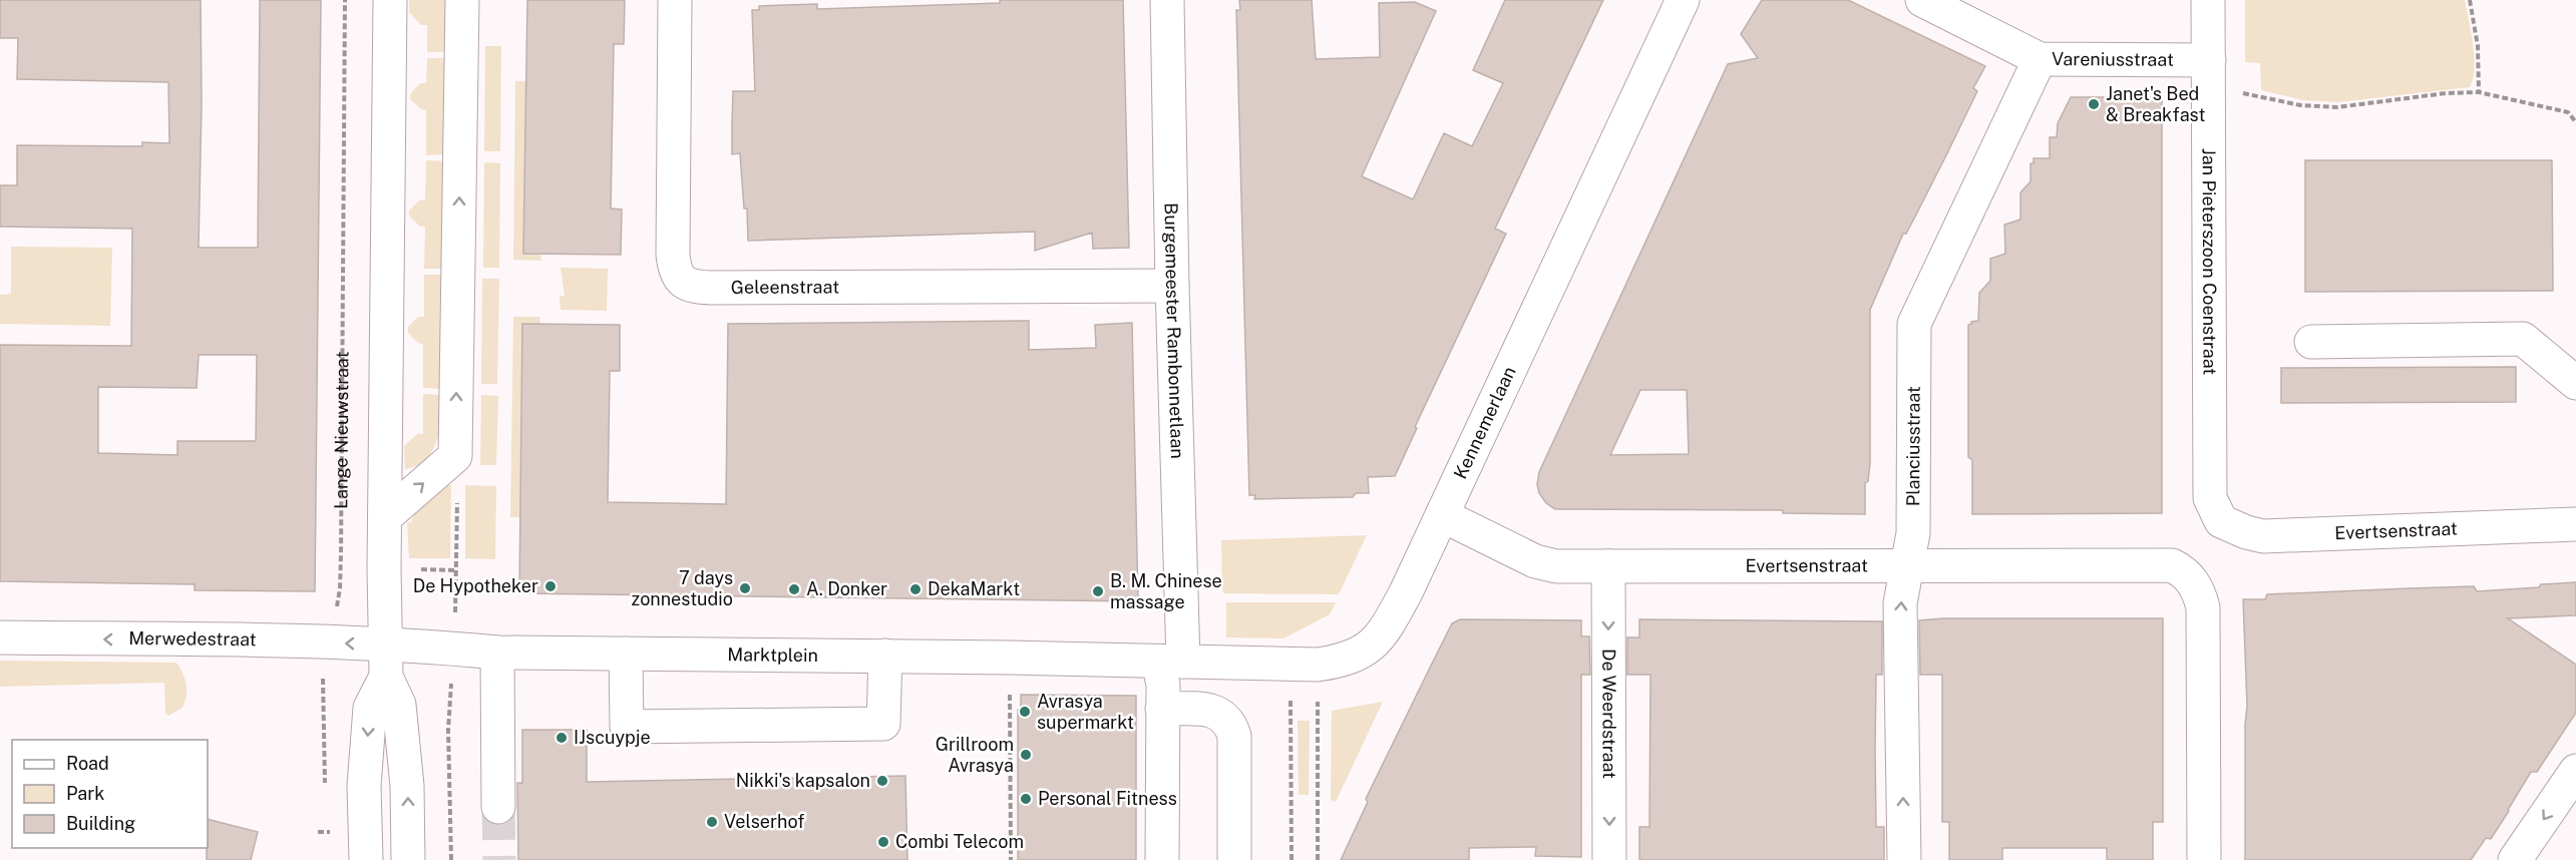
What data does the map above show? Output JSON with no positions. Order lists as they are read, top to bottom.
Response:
{
  "streets": {
    "street": [
      "Vareniusstraat",
      "Jan Pieterszoon Coenstraat",
      "Geleenstraat",
      "Burgemeester Rambonnetlaan",
      "Kennemerlaan",
      "Planciusstraat",
      "Evertsenstraat",
      "Merwedestraat",
      "Marktplein",
      "De Weerdstraat"
    ],
    "path": ["Lange Nieuwstraat"]
  },
  "crossings": [
    ["Vareniusstraat", "Jan Pieterszoon Coenstraat"],
    ["Vareniusstraat", "Planciusstraat"],
    ["Jan Pieterszoon Coenstraat", "Evertsenstraat"],
    ["Geleenstraat", "Burgemeester Rambonnetlaan"],
    ["Burgemeester Rambonnetlaan", "Kennemerlaan"],
    ["Burgemeester Rambonnetlaan", "Marktplein"],
    ["Kennemerlaan", "Evertsenstraat"],
    ["Kennemerlaan", "Marktplein"],
    ["Lange Nieuwstraat", "Merwedestraat"],
    ["Planciusstraat", "Evertsenstraat"],
    ["Evertsenstraat", "De Weerdstraat"],
    ["Merwedestraat", "Marktplein"]
  ],
  "one_way": ["Planciusstraat", "Merwedestraat", "De Weerdstraat"],
  "places": [
    "Janet's Bed & Breakfast",
    "De Hypotheker",
    "7 days zonnestudio",
    "A. Donker",
    "DekaMarkt",
    "B. M. Chinese massage",
    "Avrasya supermarkt",
    "IJscuypje",
    "Grillroom Avrasya",
    "Nikki's kapsalon",
    "Personal Fitness",
    "Velserhof",
    "Combi Telecom"
  ],
  "legend": ["Road", "Park", "Building"]
}
